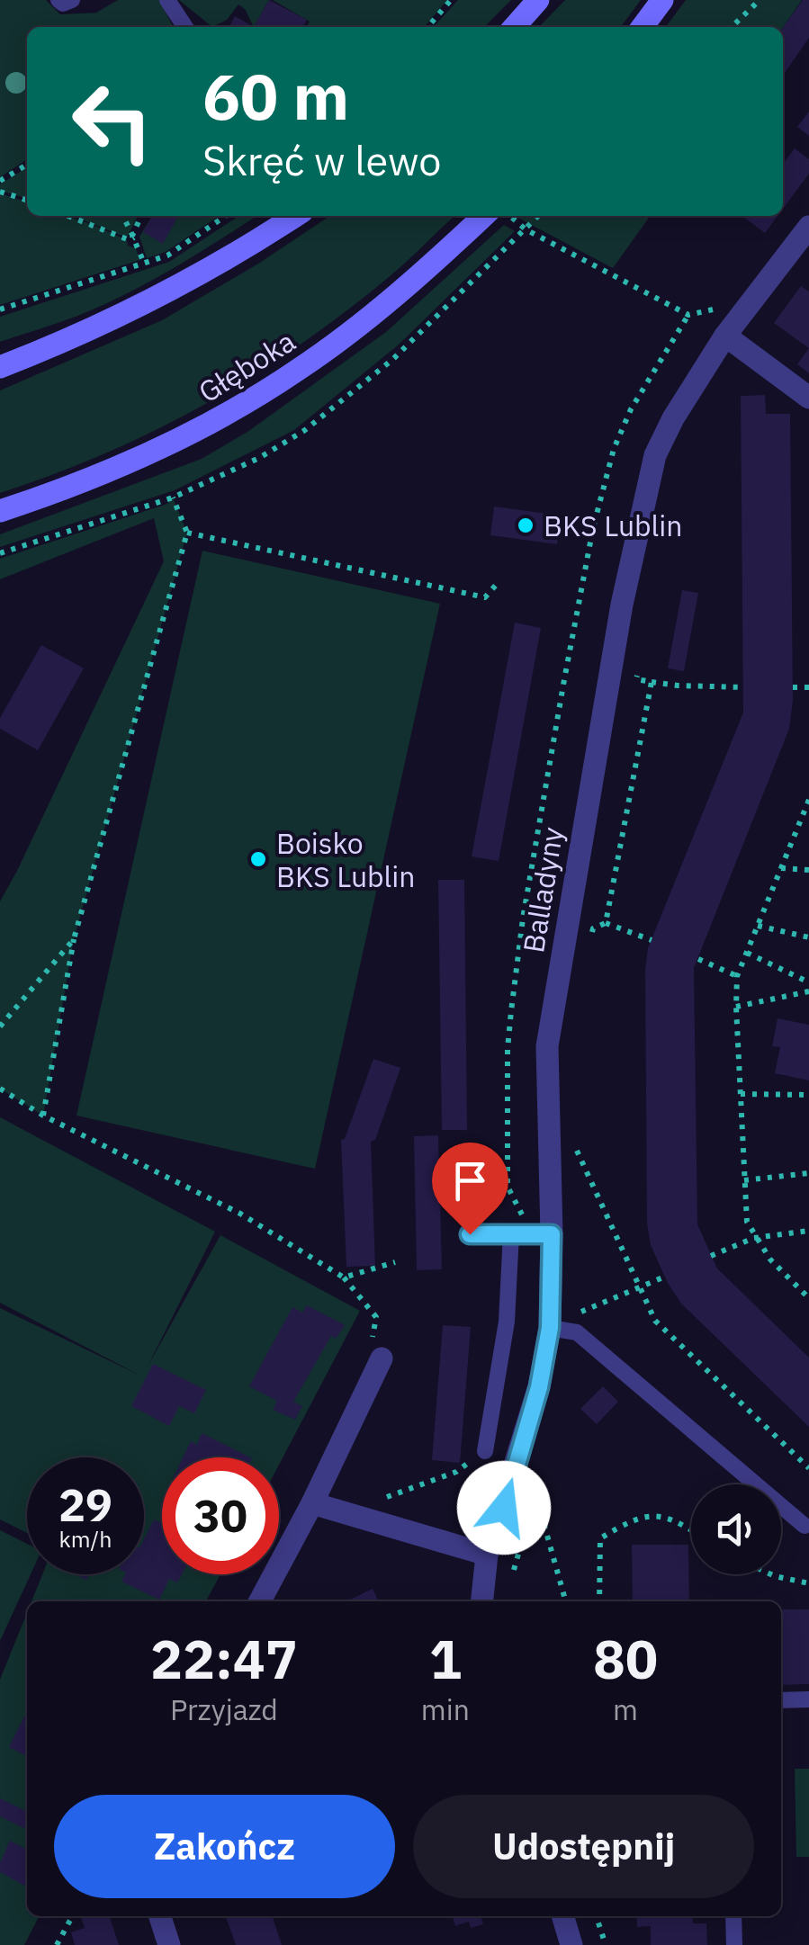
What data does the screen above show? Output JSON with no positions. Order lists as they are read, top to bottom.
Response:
{
  "streets": {
    "street": ["Głęboka", "Balladyny"]
  },
  "places": ["BKS Lublin", "Boisko BKS Lublin"],
  "page": {
    "turn": ["60 m", "Skręć w lewo"],
    "speed": "29 km/h",
    "limit": "30",
    "eta": [
      "22:47",
      "Przyjazd",
      "1",
      "min",
      "80",
      "m"
    ],
    "buttons": ["Zakończ", "Udostępnij"]
  }
}
